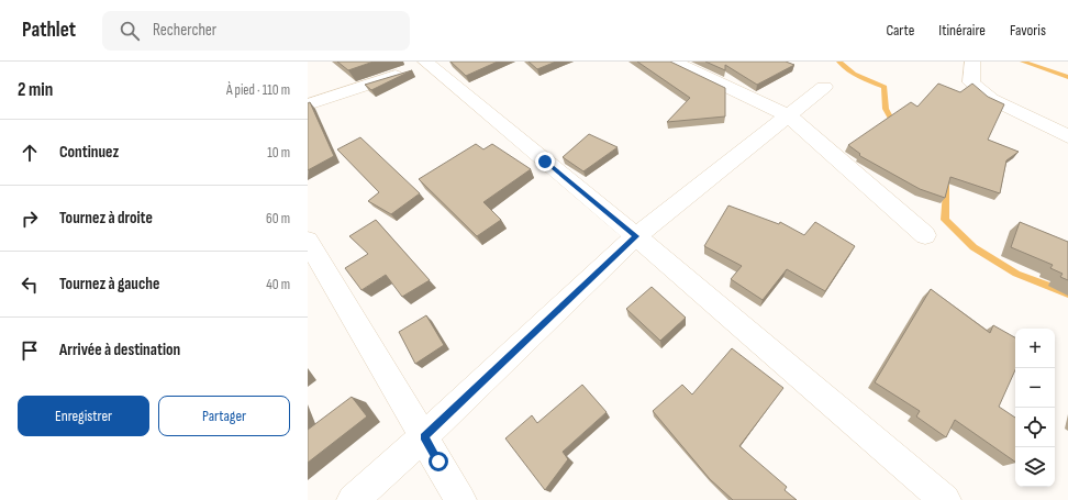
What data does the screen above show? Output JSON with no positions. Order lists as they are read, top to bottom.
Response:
{
  "page": {
    "header": "Pathlet",
    "search": "Rechercher",
    "nav": ["Carte", "Itinéraire", "Favoris"],
    "heading": ["2 min", "À pied · 110 m"],
    "list": [
      ["Continuez", "10 m"],
      ["Tournez à droite", "60 m"],
      ["Tournez à gauche", "40 m"],
      "Arrivée à destination"
    ],
    "map_buttons": ["+", "−"],
    "buttons": ["Enregistrer", "Partager"]
  }
}
